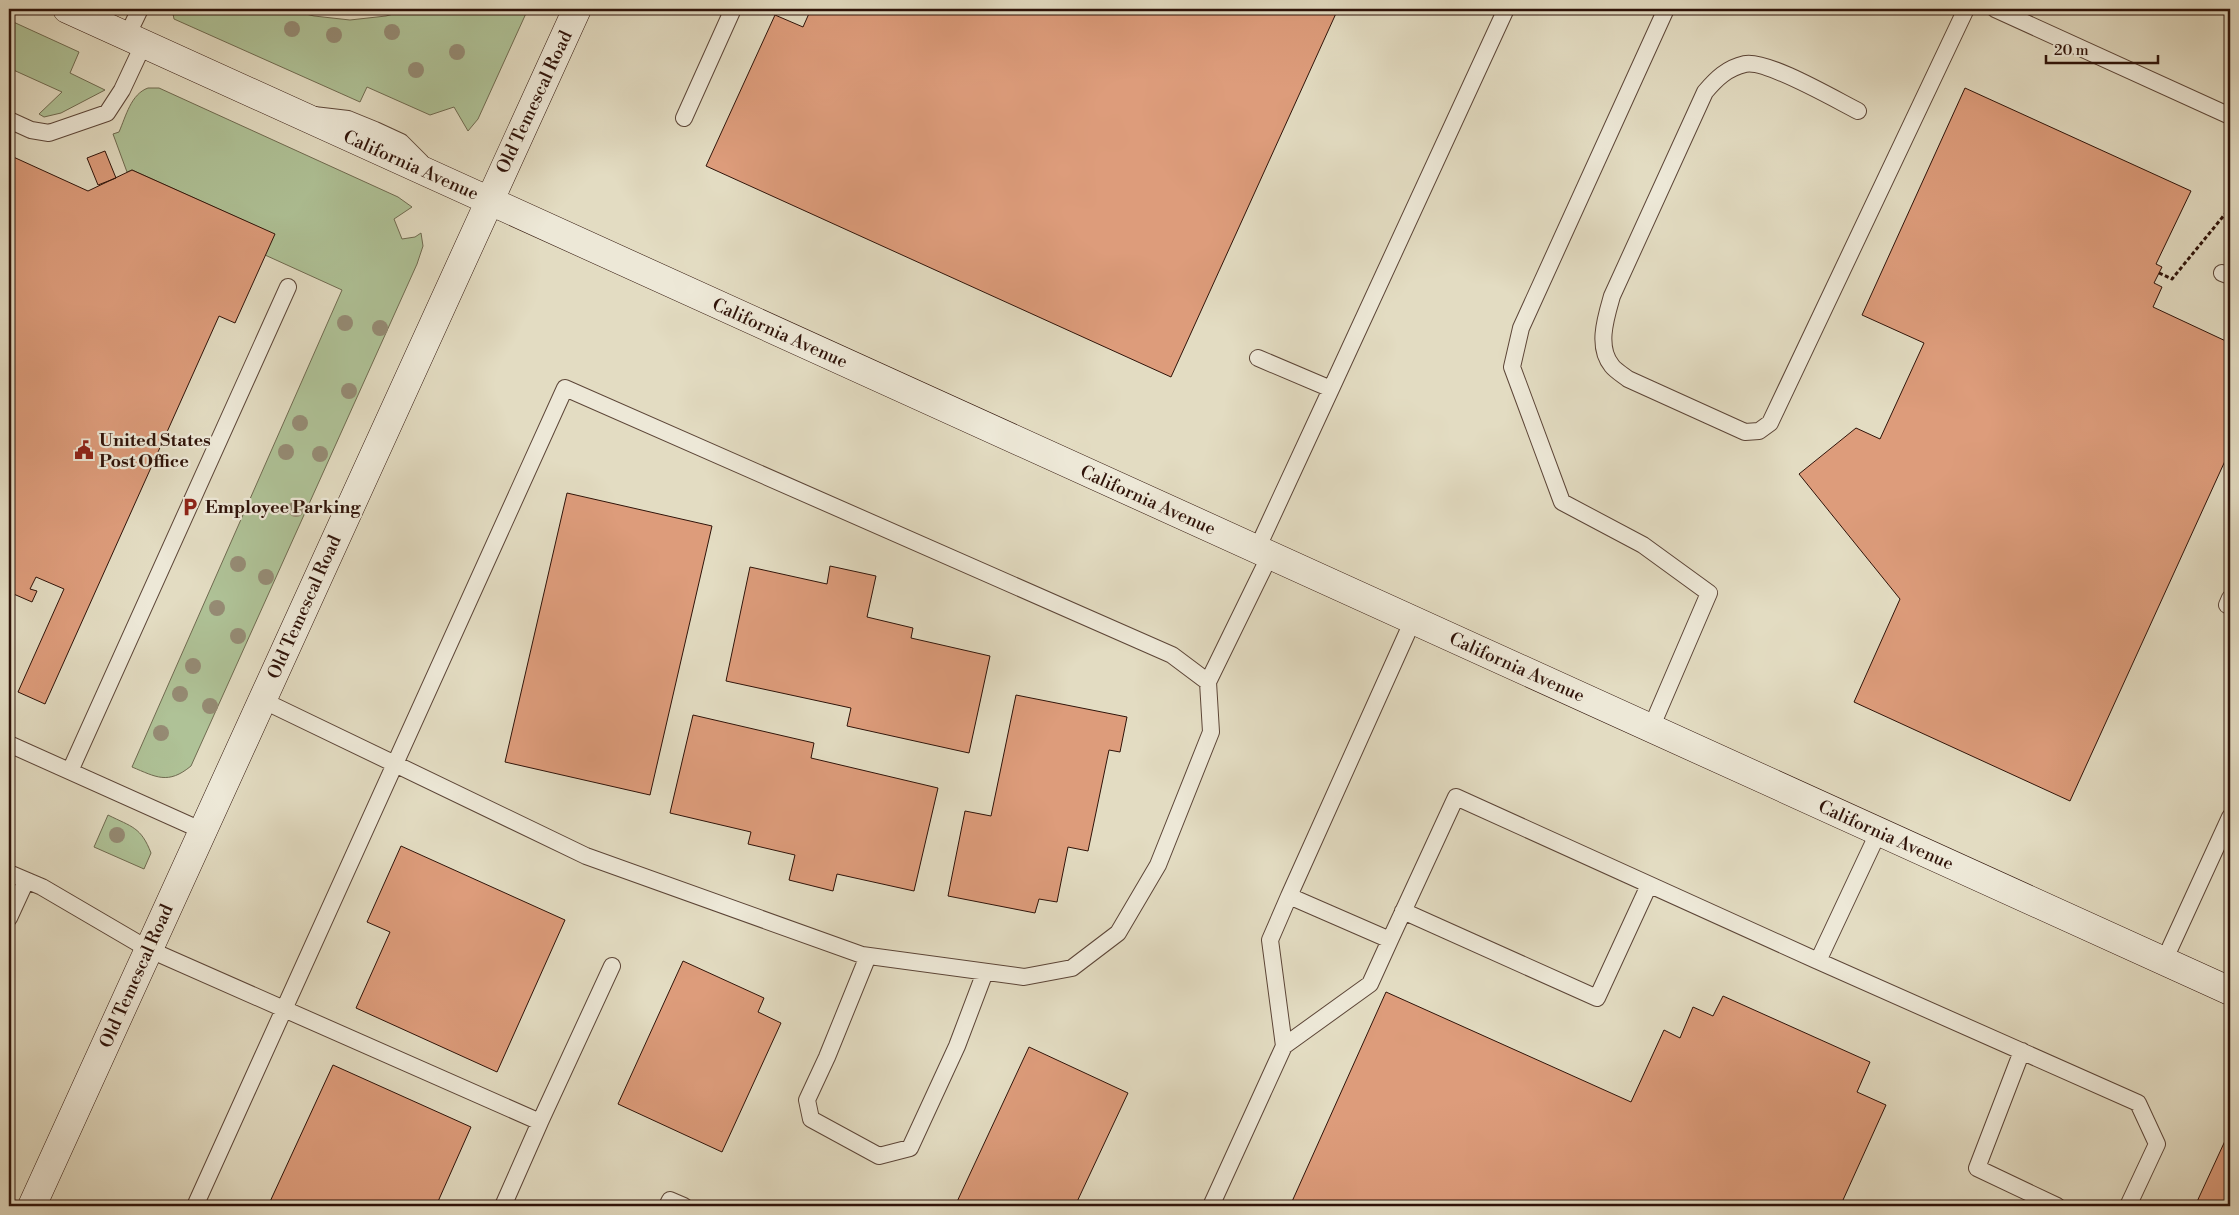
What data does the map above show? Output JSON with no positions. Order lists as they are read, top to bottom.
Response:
{
  "streets": {
    "main road": ["Old Temescal Road", "California Avenue"]
  },
  "crossings": [
    ["Old Temescal Road", "California Avenue"]
  ],
  "places": {
    "public building": ["United States Post Office"],
    "parking": ["Employee Parking"]
  },
  "scale_bar": "20 m"
}
